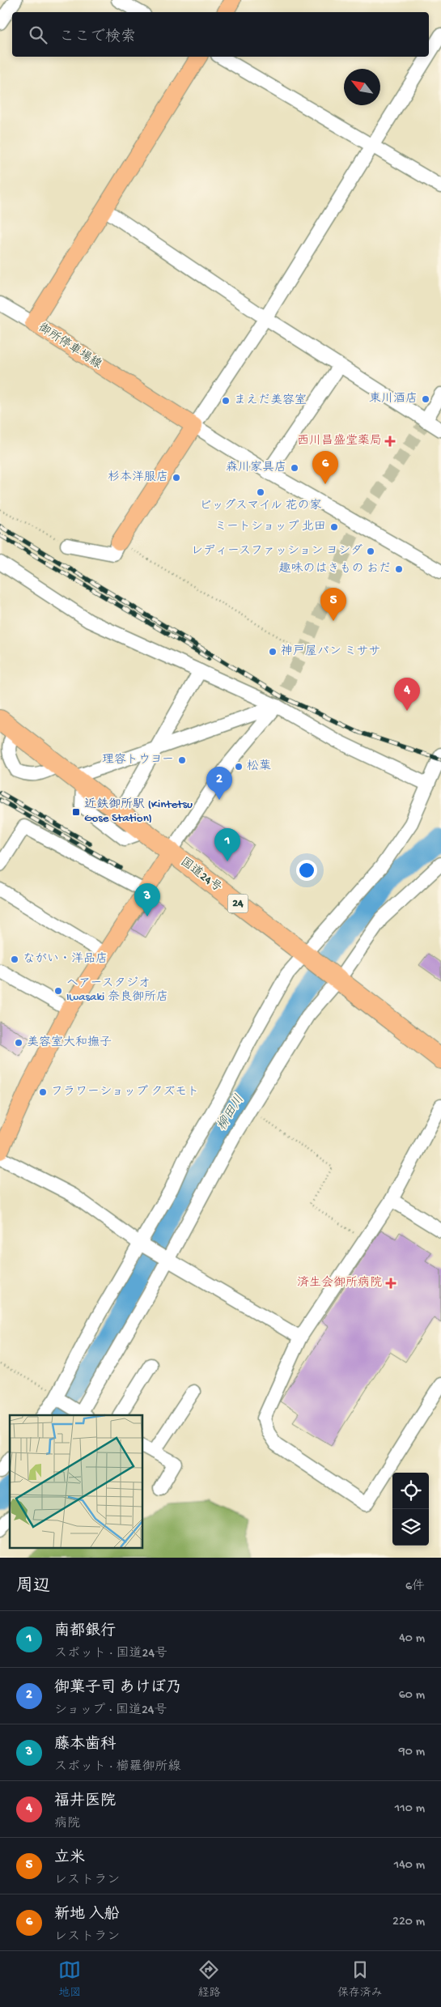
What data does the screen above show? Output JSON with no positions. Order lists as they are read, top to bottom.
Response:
{
  "streets": {
    "highway": ["国道24号", "24"],
    "main road": ["御所停車場線"]
  },
  "water": ["柳田川"],
  "places": {
    "other": [
      "東川酒店",
      "まえだ美容室",
      "森川家具店",
      "杉本洋服店",
      "ビッグスマイル 花の家",
      "ミートショップ 北田",
      "レディースファッション ヨシダ",
      "趣味のはきもの おだ",
      "神戸屋パン ミササ",
      "理容トウヨー",
      "松葉",
      "ながい・洋品店",
      "ヘアースタジオ Iwasaki 奈良御所店",
      "美容室大和撫子",
      "フラワーショップ クズモト"
    ],
    "health": ["西川昌盛堂薬局", "済生会御所病院"],
    "transit": ["近鉄御所駅 (Kintetsu Gose Station)"]
  },
  "north": "top left",
  "page": {
    "search": "ここで検索",
    "pins": [
      "6",
      "5",
      "4",
      "2",
      "1",
      "3"
    ],
    "heading": ["周辺", "6件"],
    "list": [
      {
        "mark": "1",
        "name": "南都銀行",
        "note": "スポット · 国道24号",
        "value": "40 m"
      },
      {
        "mark": "2",
        "name": "御菓子司 あけぼ乃",
        "note": "ショップ · 国道24号",
        "value": "60 m"
      },
      {
        "mark": "3",
        "name": "藤本歯科",
        "note": "スポット · 櫛羅御所線",
        "value": "90 m"
      },
      {
        "mark": "4",
        "name": "福井医院",
        "note": "病院",
        "value": "110 m"
      },
      {
        "mark": "5",
        "name": "立米",
        "note": "レストラン",
        "value": "140 m"
      },
      {
        "mark": "6",
        "name": "新地 入船",
        "note": "レストラン",
        "value": "220 m"
      }
    ],
    "nav": ["地図", "経路", "保存済み"]
  }
}
